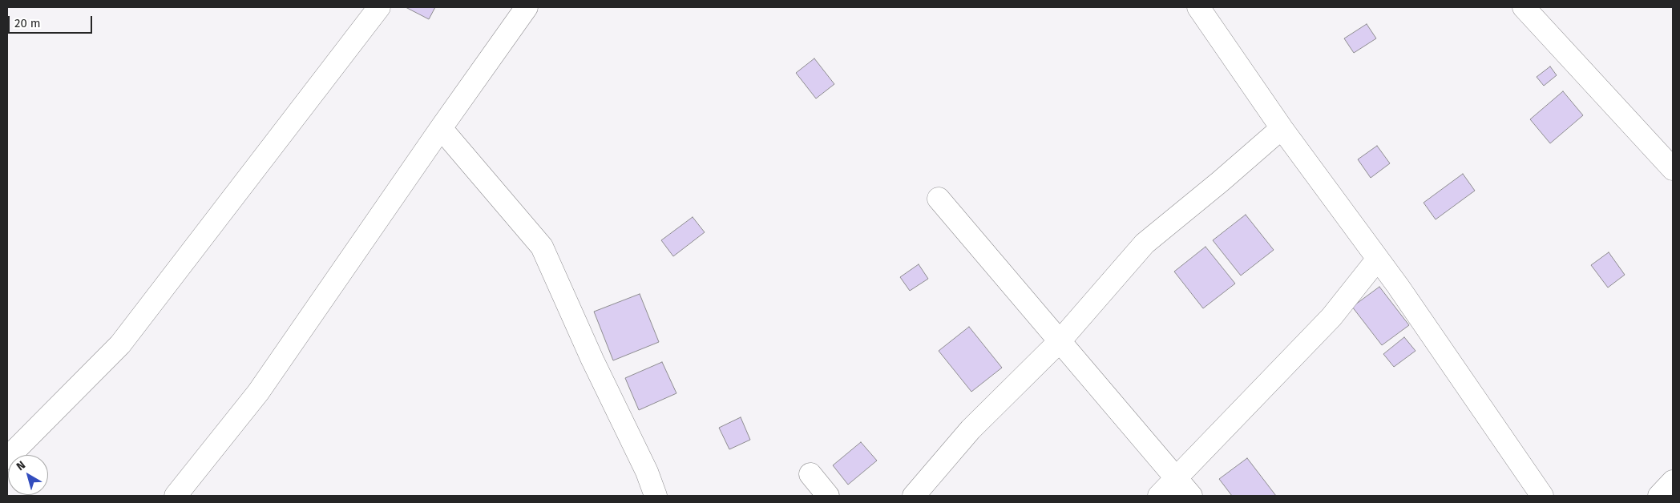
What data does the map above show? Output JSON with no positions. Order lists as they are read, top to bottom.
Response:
{
  "scale_bar": "20 m",
  "north": "top left"
}
